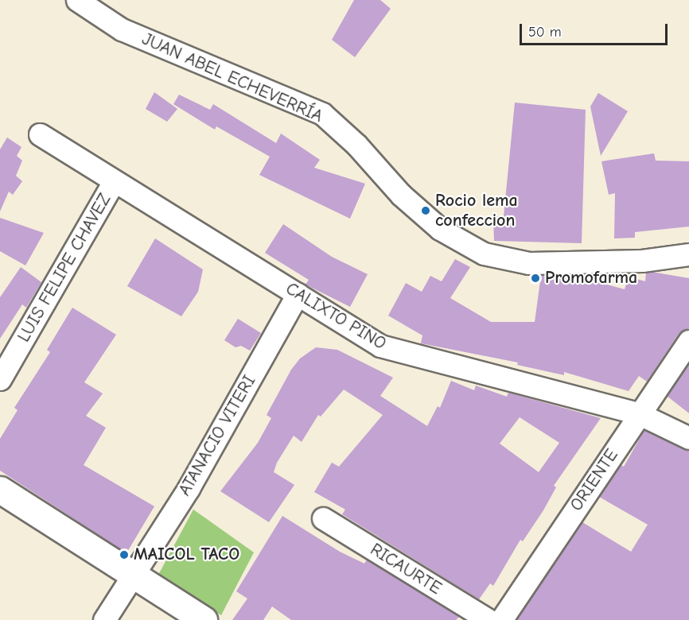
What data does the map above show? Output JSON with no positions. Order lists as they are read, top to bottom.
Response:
{
  "streets": {
    "street": [
      "JUAN ABEL ECHEVERRÍA",
      "LUIS FELIPE CHAVEZ",
      "CALIXTO PINO",
      "ATANACIO VITERI",
      "ORIENTE",
      "RICAURTE"
    ]
  },
  "crossings": [
    ["LUIS FELIPE CHAVEZ", "CALIXTO PINO"],
    ["CALIXTO PINO", "ATANACIO VITERI"],
    ["CALIXTO PINO", "ORIENTE"]
  ],
  "places": ["Rocio lema confeccion", "Promofarma", "MAICOL TACO"],
  "scale_bar": "50 m"
}
